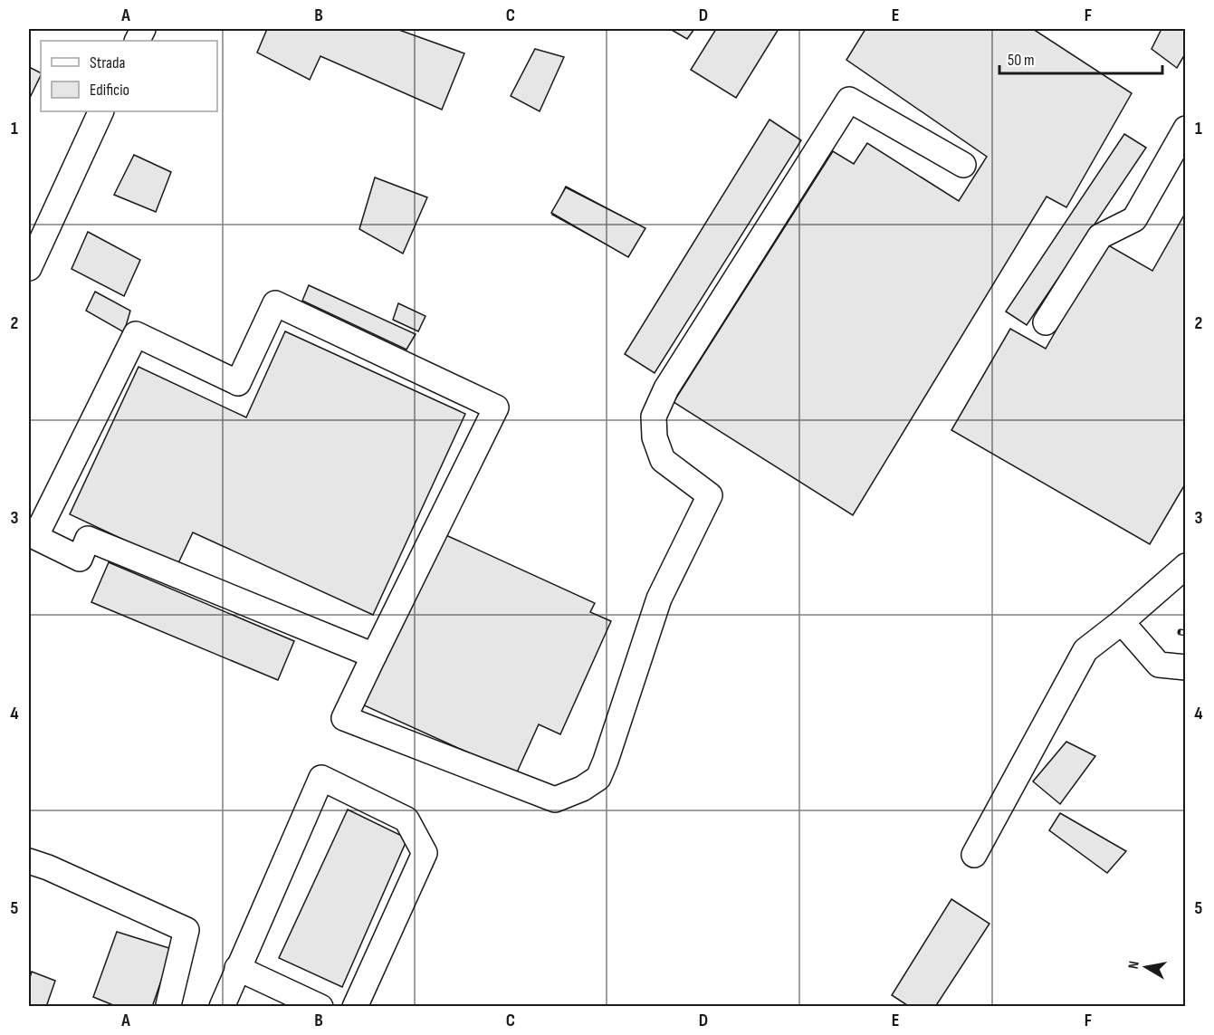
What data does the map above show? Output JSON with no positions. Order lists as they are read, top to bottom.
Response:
{
  "legend": ["Strada", "Edificio"],
  "scale_bar": "50 m",
  "north": "left",
  "grid": {
    "columns": [
      "A",
      "B",
      "C",
      "D",
      "E",
      "F"
    ],
    "rows": [
      "1",
      "2",
      "3",
      "4",
      "5"
    ]
  }
}
